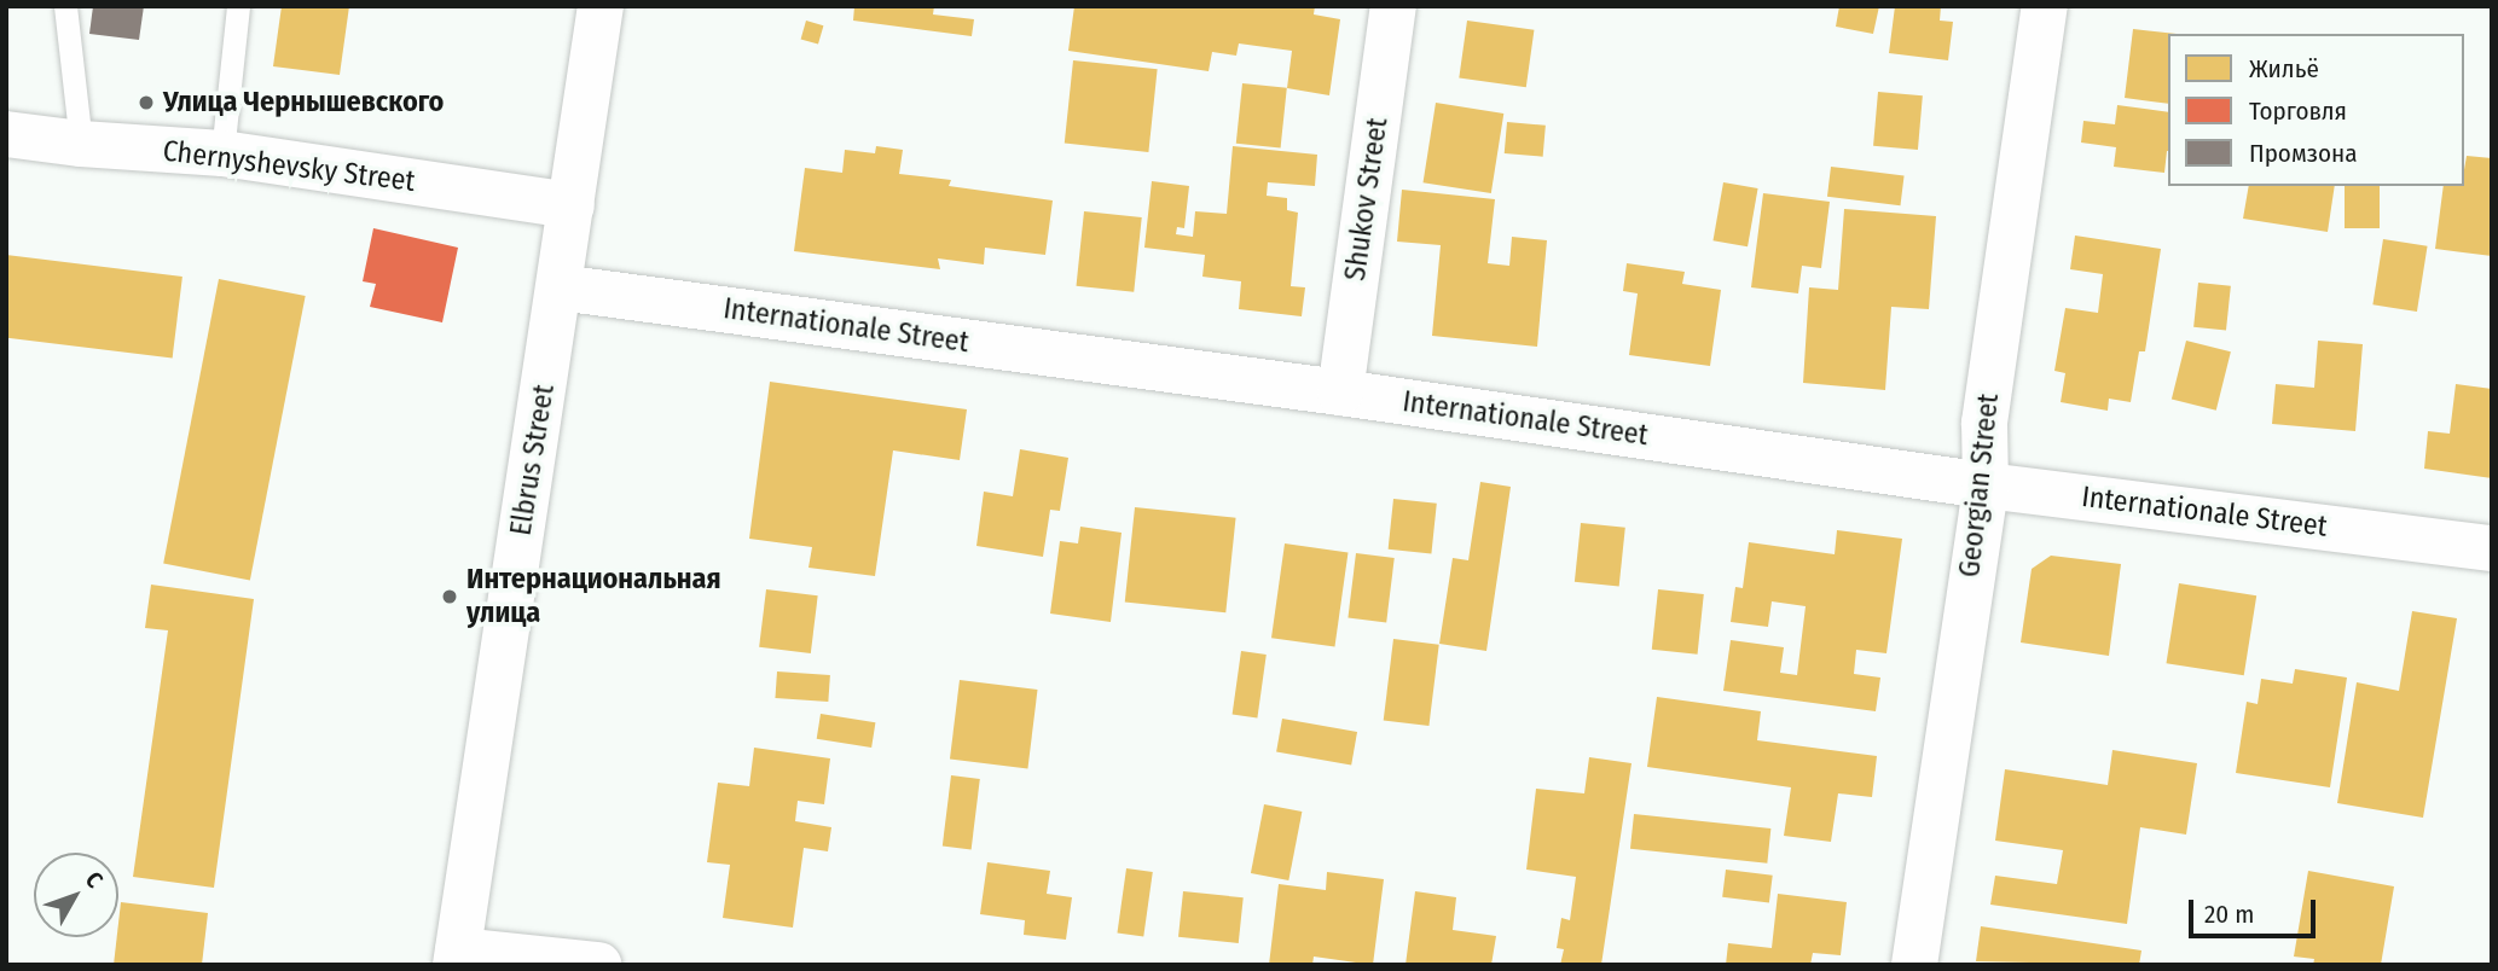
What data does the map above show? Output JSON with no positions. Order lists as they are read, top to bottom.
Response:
{
  "streets": {
    "street": [
      "Chernyshevsky Street",
      "Shukov Street",
      "Internationale Street",
      "Elbrus Street",
      "Georgian Street"
    ]
  },
  "crossings": [
    ["Chernyshevsky Street", "Elbrus Street"],
    ["Shukov Street", "Internationale Street"],
    ["Internationale Street", "Elbrus Street"],
    ["Internationale Street", "Georgian Street"]
  ],
  "places": ["Улица Чернышевского", "Интернациональная улица"],
  "legend": ["Жильё", "Торговля", "Промзона"],
  "scale_bar": "20 m",
  "north": "top right"
}
